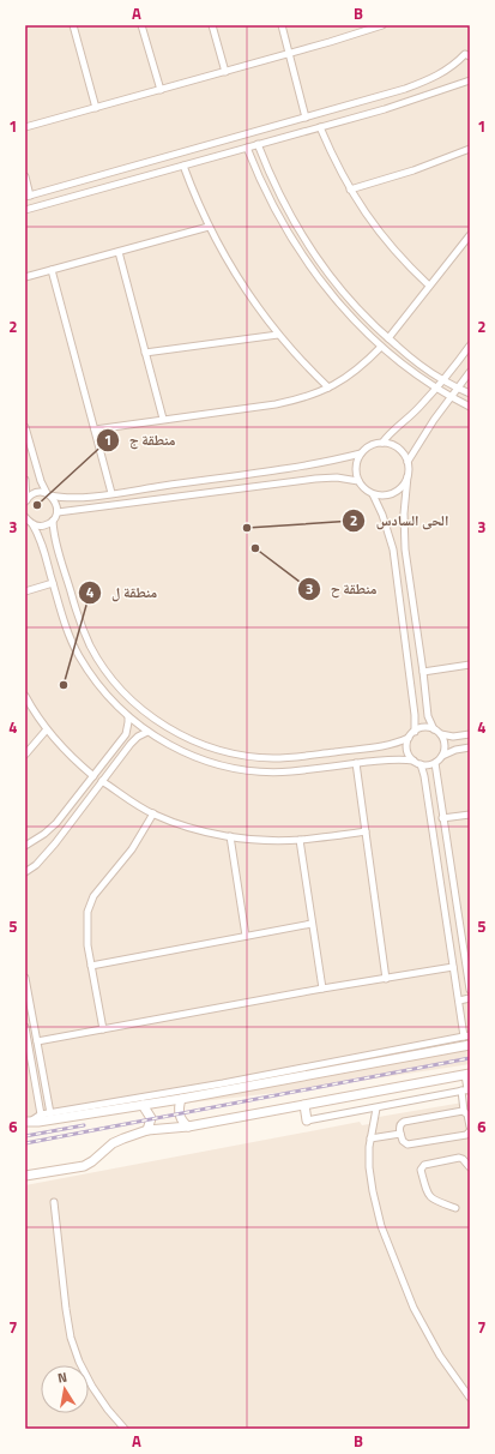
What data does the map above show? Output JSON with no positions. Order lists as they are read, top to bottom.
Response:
{
  "places": [
    "منطقة ج",
    "الحى السادس",
    "منطقة ح",
    "منطقة ل"
  ],
  "north": "top",
  "grid": {
    "columns": ["A", "B"],
    "rows": [
      "1",
      "2",
      "3",
      "4",
      "5",
      "6",
      "7"
    ]
  }
}
